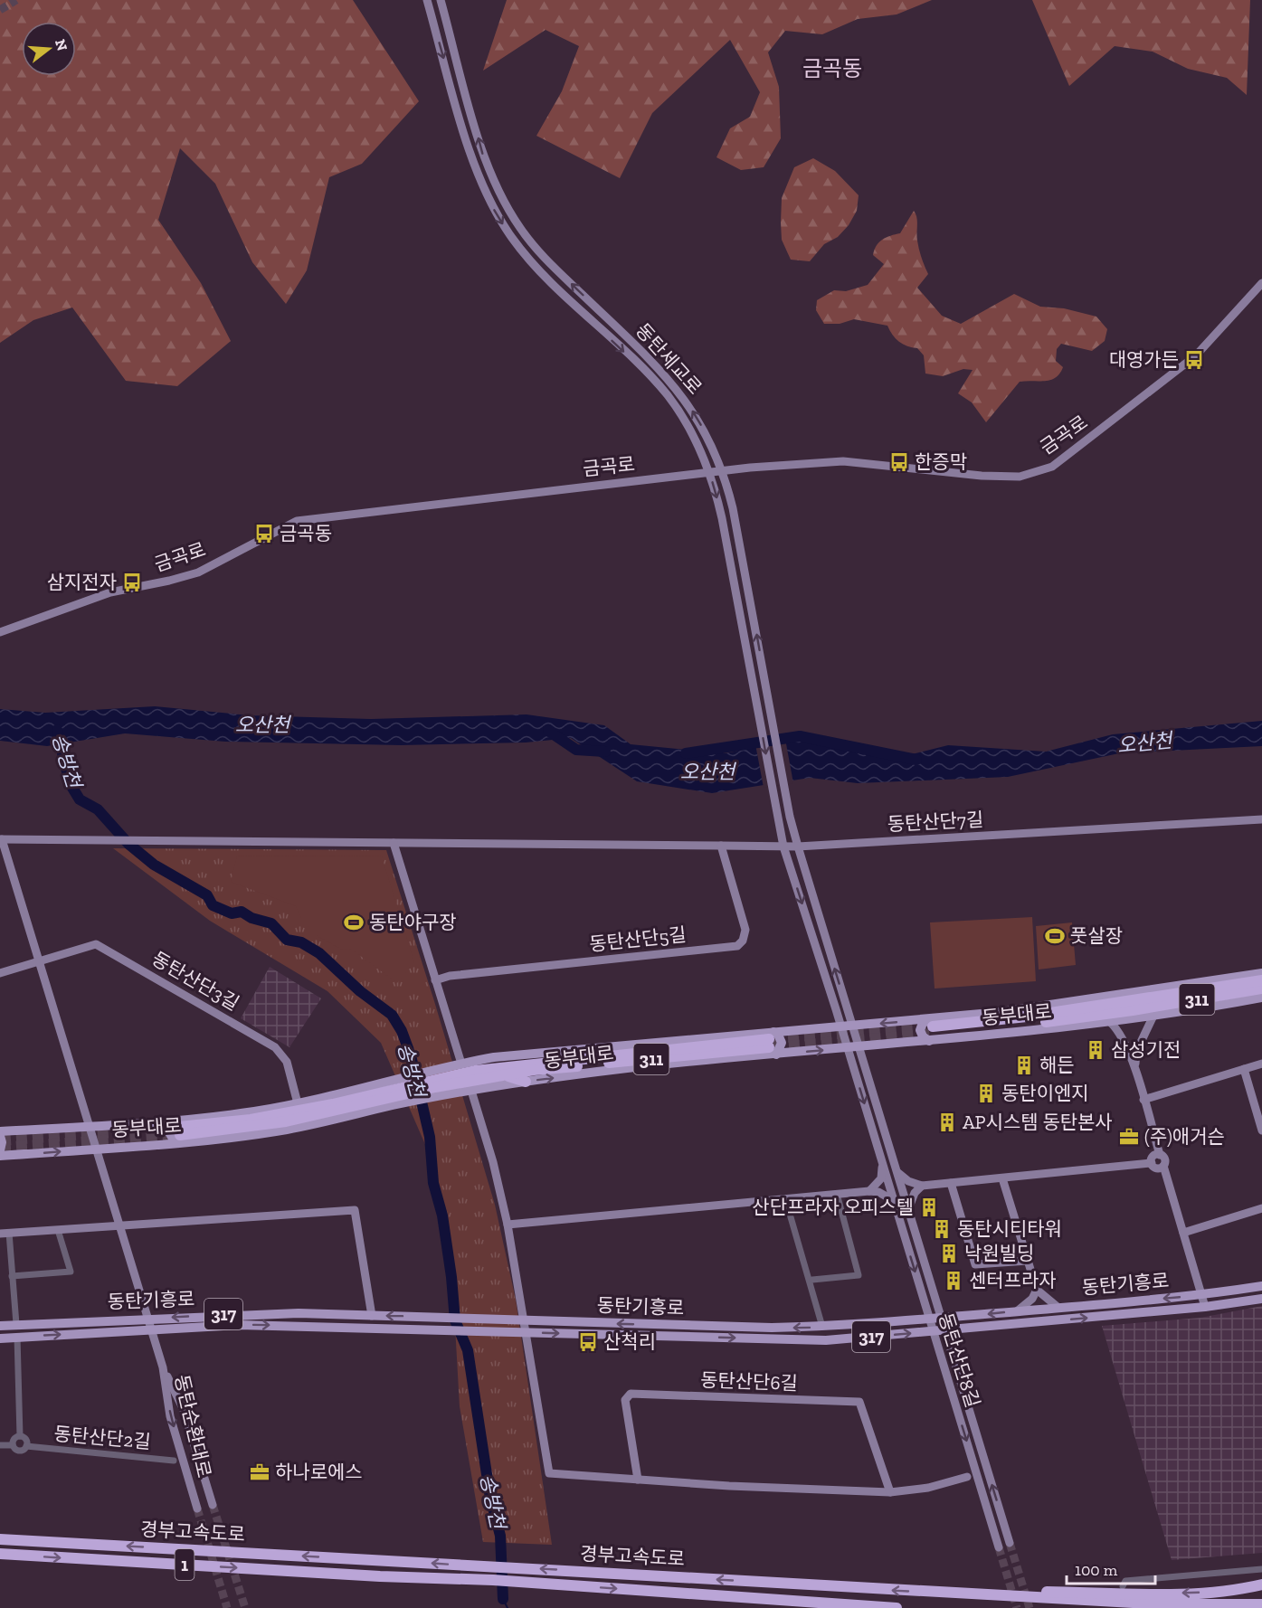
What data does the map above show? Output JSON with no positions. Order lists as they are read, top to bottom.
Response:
{
  "streets": {
    "highway": [
      "311",
      "동부대로",
      "경부고속도로",
      "1"
    ],
    "main road": ["동탄기흥로", "317"],
    "street": [
      "동탄세교로",
      "금곡로",
      "동탄산단7길",
      "동탄산단5길",
      "동탄산단3길",
      "동탄산단8길",
      "동탄산단6길",
      "동탄순환대로",
      "동탄산단2길"
    ]
  },
  "crossings": [
    ["동탄세교로", "금곡로"],
    ["동탄세교로", "동탄산단7길"],
    ["동탄산단3길", "동부대로"],
    ["동부대로", "동탄산단8길"],
    ["동탄기흥로", "동탄산단8길"]
  ],
  "districts": ["금곡동"],
  "water": ["오산천", "송방천"],
  "places": {
    "bus stop": [
      "대영가든",
      "한증막",
      "금곡동",
      "삼지전자",
      "산척리"
    ],
    "sports": ["동탄야구장", "풋살장"],
    "building": [
      "삼성기전",
      "해든",
      "동탄이엔지",
      "AP시스템 동탄본사",
      "산단프라자 오피스텔",
      "동탄시티타워",
      "낙원빌딩",
      "센터프라자"
    ],
    "office": ["(주)애거슨", "하나로에스"]
  },
  "scale_bar": "100 m",
  "north": "right"
}
